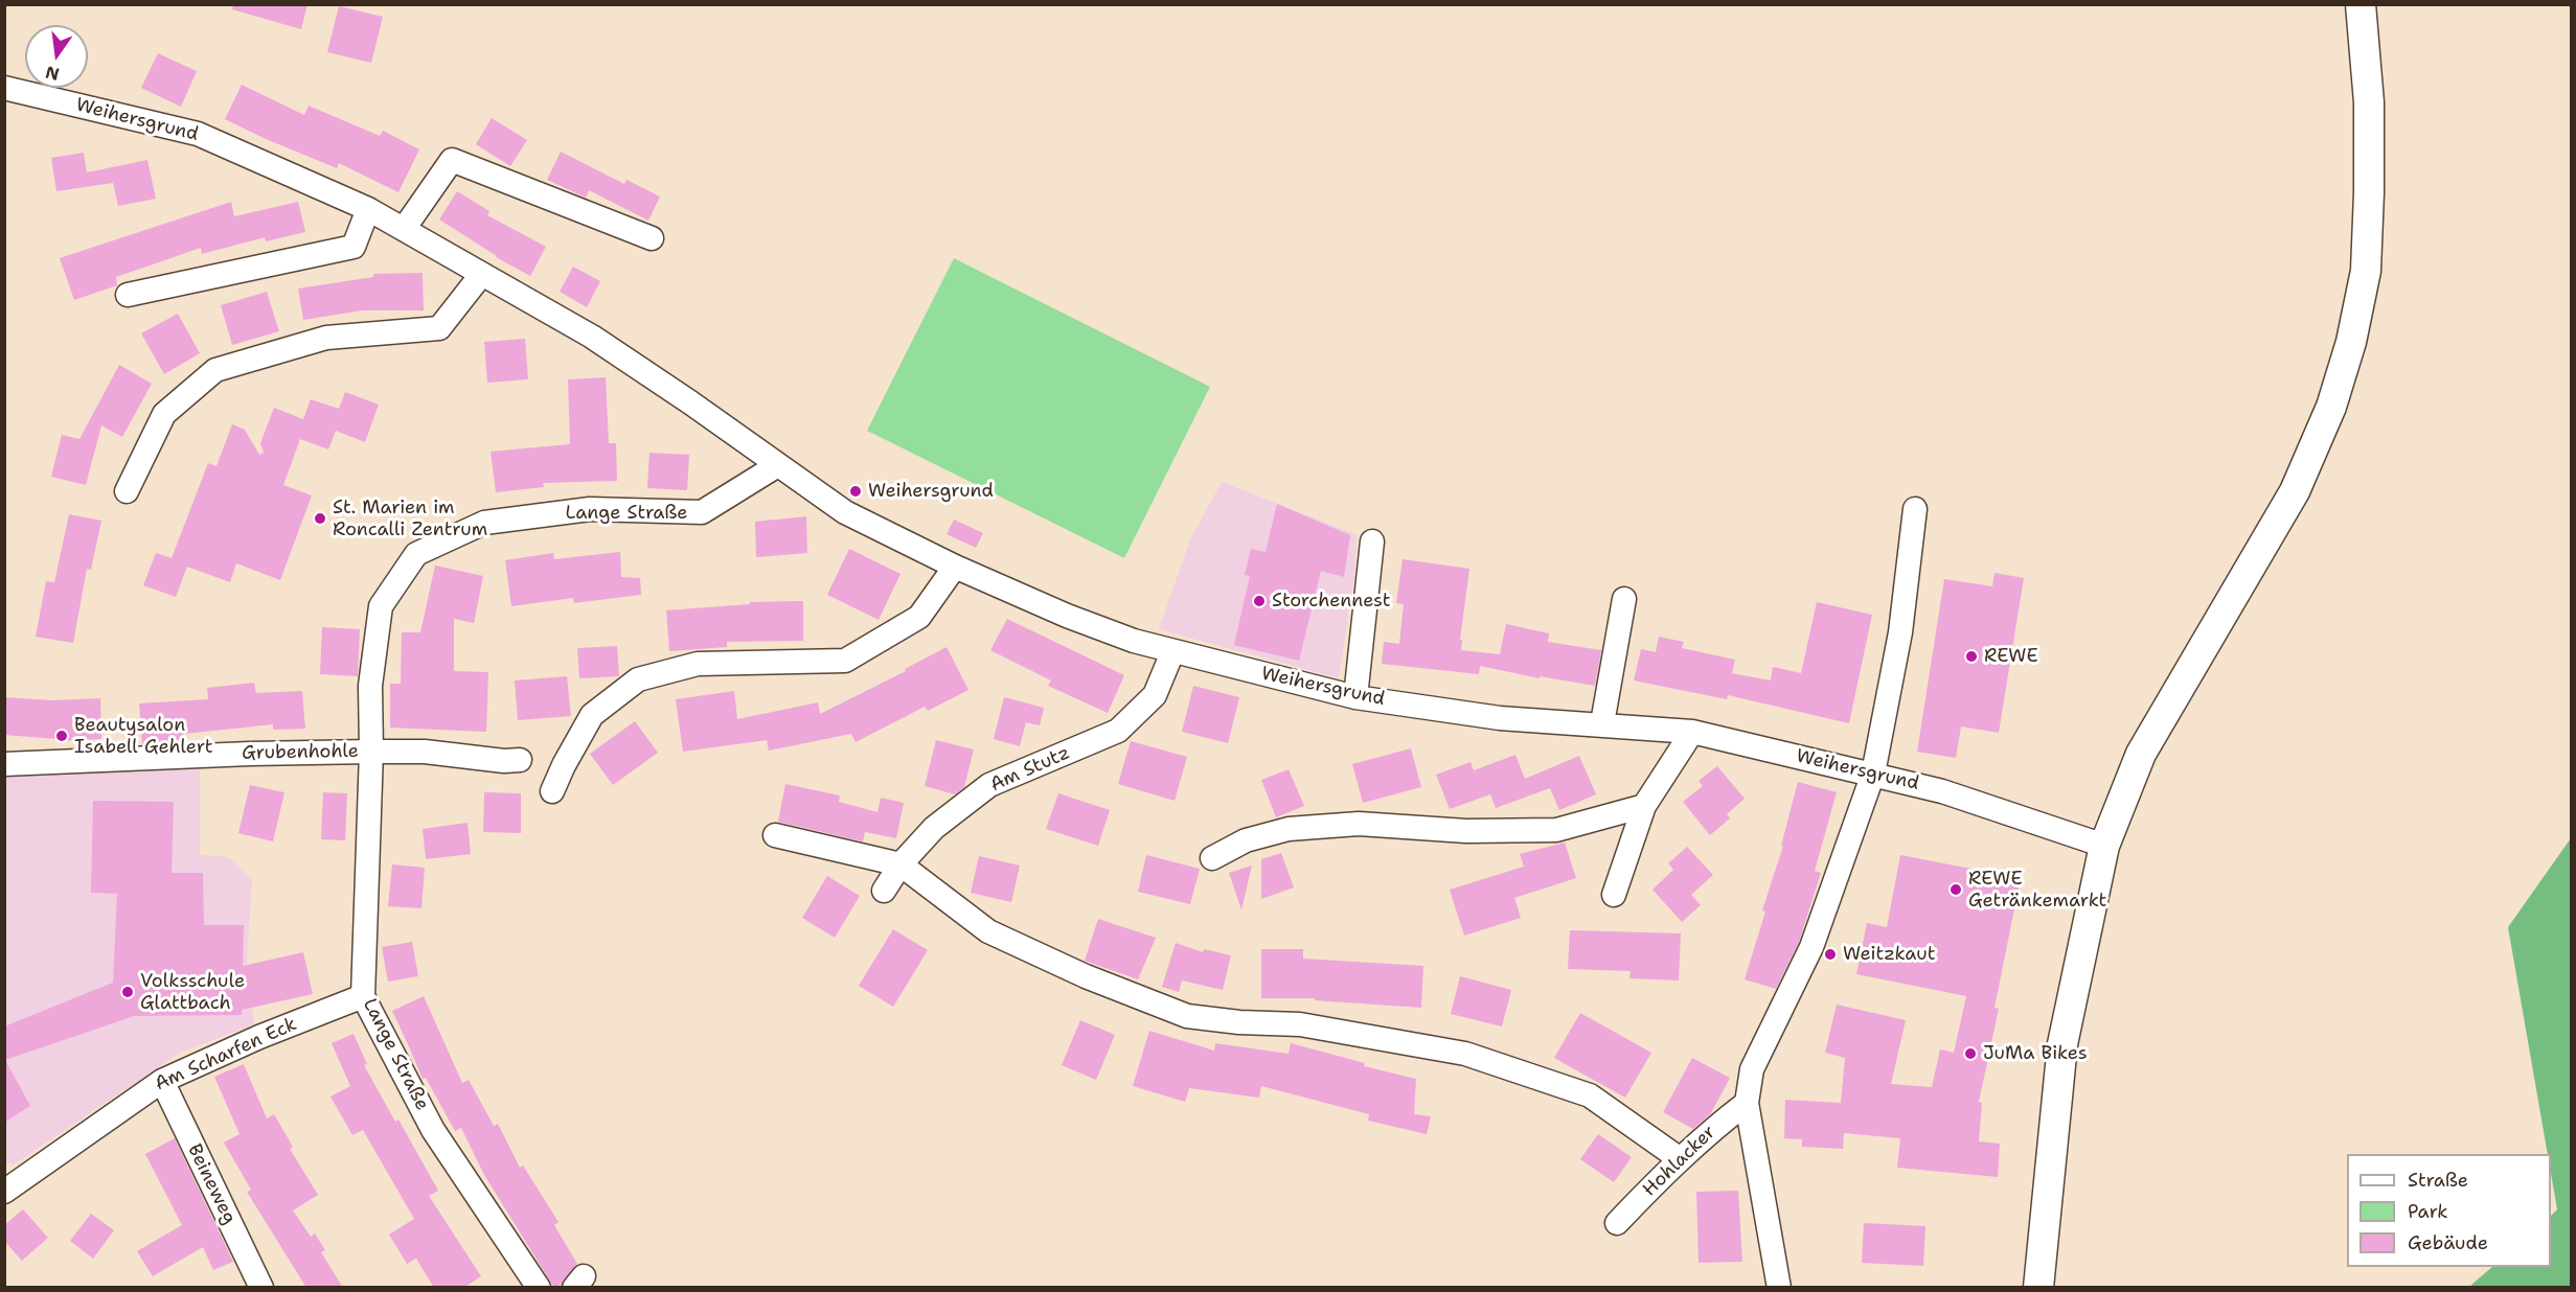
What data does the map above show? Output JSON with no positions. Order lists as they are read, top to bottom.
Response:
{
  "streets": {
    "street": [
      "Weihersgrund",
      "Lange Straße",
      "Grubenhohle",
      "Am Stutz",
      "Am Scharfen Eck",
      "Hohlacker",
      "Beineweg"
    ]
  },
  "crossings": [
    ["Weihersgrund", "Lange Straße"],
    ["Weihersgrund", "Am Stutz"],
    ["Lange Straße", "Grubenhohle"],
    ["Lange Straße", "Am Scharfen Eck"],
    ["Am Scharfen Eck", "Beineweg"]
  ],
  "places": [
    "Weihersgrund",
    "St. Marien im Roncalli Zentrum",
    "Storchennest",
    "REWE",
    "Beautysalon Isabell Gehlert",
    "REWE Getränkemarkt",
    "Weitzkaut",
    "Volksschule Glattbach",
    "JuMa Bikes"
  ],
  "legend": ["Straße", "Park", "Gebäude"],
  "north": "bottom"
}
